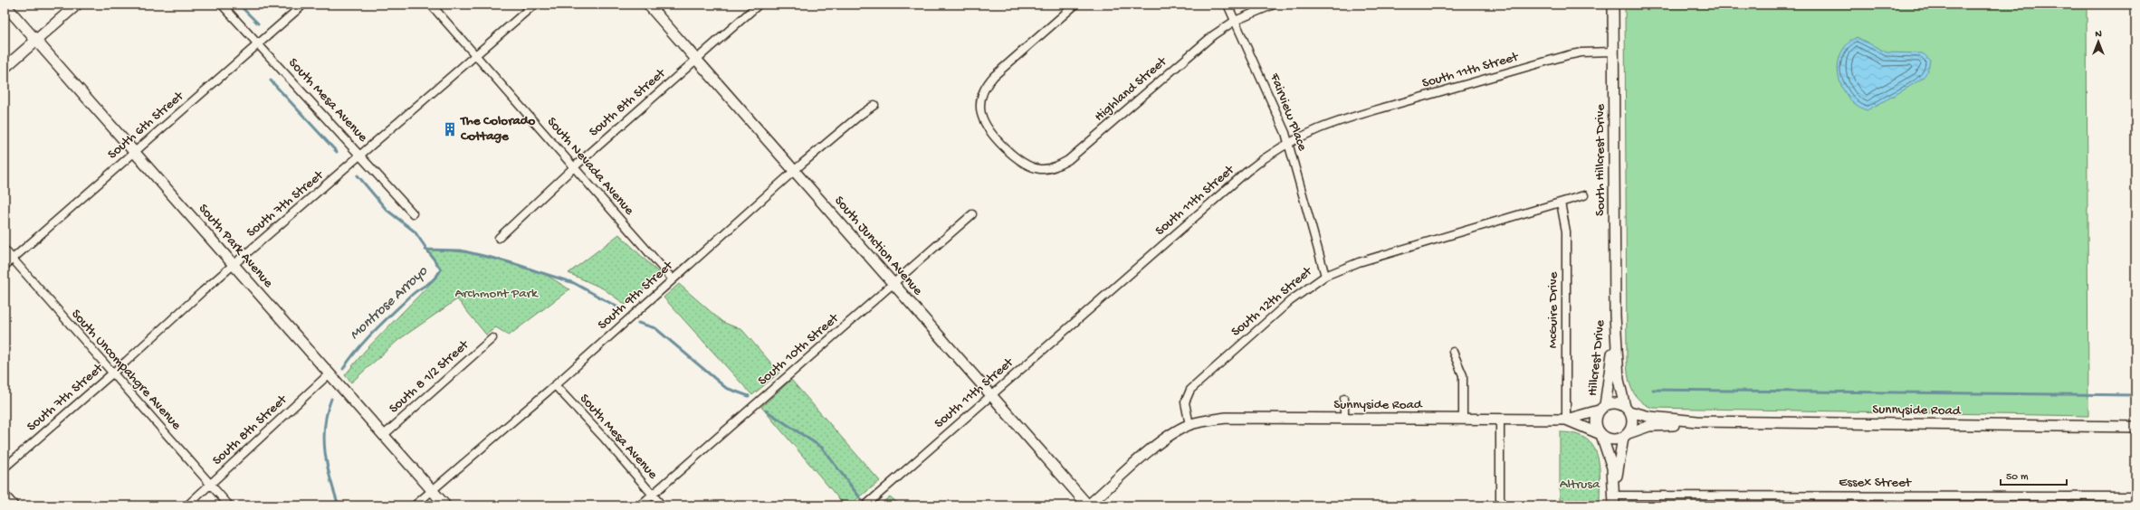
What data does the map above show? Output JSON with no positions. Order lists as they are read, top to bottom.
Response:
{
  "streets": {
    "street": [
      "South 11th Street",
      "Highland Street",
      "South Mesa Avenue",
      "South 8th Street",
      "Fairview Place",
      "South 6th Street",
      "South Hillcrest Drive",
      "South Nevada Avenue",
      "South 7th Street",
      "South Park Avenue",
      "South Junction Avenue",
      "South 9th Street",
      "South 12th Street",
      "McGuire Drive",
      "South 10th Street",
      "Hillcrest Drive",
      "South Uncompahgre Avenue",
      "South 8 1/2 Street",
      "Sunnyside Road",
      "Essex Street"
    ]
  },
  "crossings": [
    ["South 11th Street", "Fairview Place"],
    ["South 11th Street", "South Hillcrest Drive"],
    ["South 11th Street", "South Junction Avenue"],
    ["Highland Street", "Fairview Place"],
    ["South Mesa Avenue", "South 6th Street"],
    ["South Mesa Avenue", "South 7th Street"],
    ["South Mesa Avenue", "South 9th Street"],
    ["South Mesa Avenue", "South 10th Street"],
    ["South 8th Street", "South Nevada Avenue"],
    ["South 8th Street", "South Park Avenue"],
    ["South 8th Street", "South Junction Avenue"],
    ["South 8th Street", "South Uncompahgre Avenue"],
    ["Fairview Place", "South 12th Street"],
    ["South 6th Street", "South Park Avenue"],
    ["South 6th Street", "South Uncompahgre Avenue"],
    ["South Hillcrest Drive", "Hillcrest Drive"],
    ["South Nevada Avenue", "South 7th Street"],
    ["South Nevada Avenue", "South 9th Street"],
    ["South 7th Street", "South Park Avenue"],
    ["South 7th Street", "South Uncompahgre Avenue"],
    ["South Park Avenue", "South 9th Street"],
    ["South Park Avenue", "South 8 1/2 Street"],
    ["South Junction Avenue", "South 9th Street"],
    ["South Junction Avenue", "South 10th Street"],
    ["South 12th Street", "McGuire Drive"],
    ["South 12th Street", "Sunnyside Road"],
    ["McGuire Drive", "Sunnyside Road"],
    ["Hillcrest Drive", "Sunnyside Road"]
  ],
  "water": ["Montrose Arroyo"],
  "parks": ["Archmont Park", "Altrusa"],
  "places": {
    "building": ["The Colorado Cottage"]
  },
  "scale_bar": "50 m",
  "north": "top"
}
